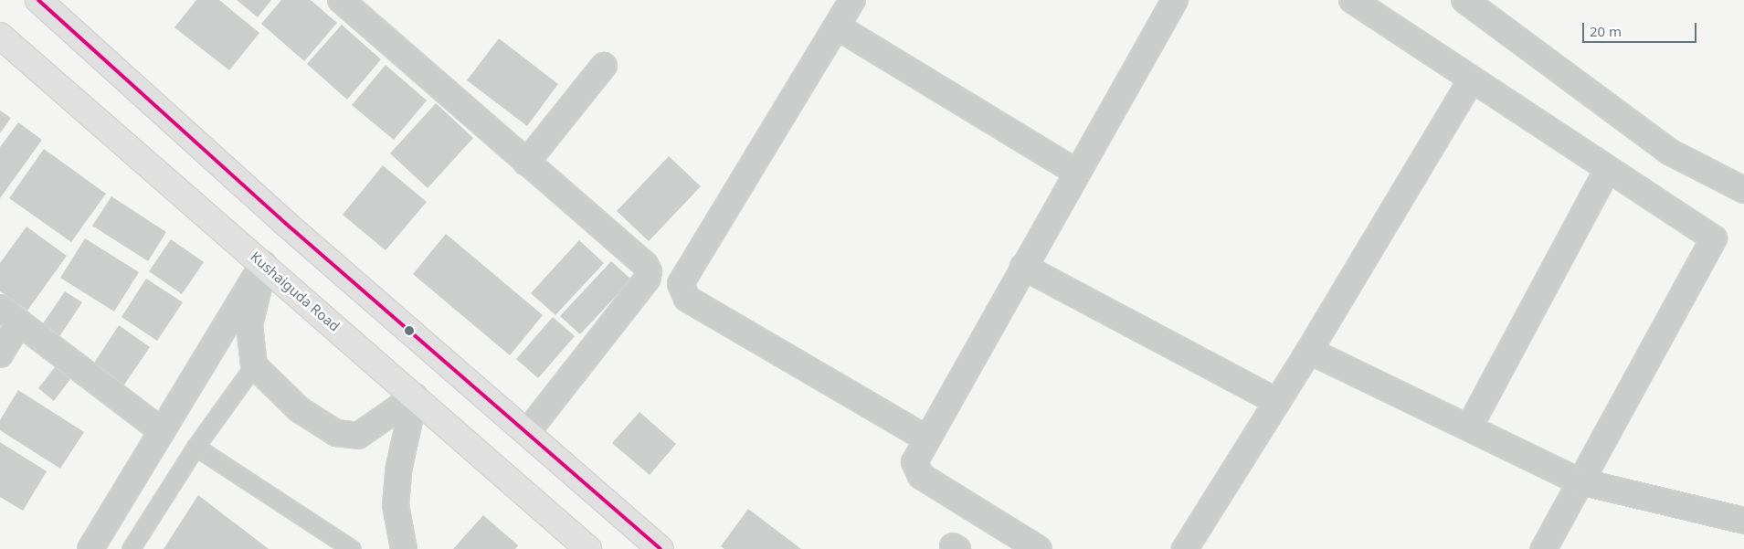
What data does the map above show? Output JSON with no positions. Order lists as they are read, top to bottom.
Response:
{
  "streets": {
    "main road": ["Kushaiguda Road"]
  },
  "scale_bar": "20 m"
}
